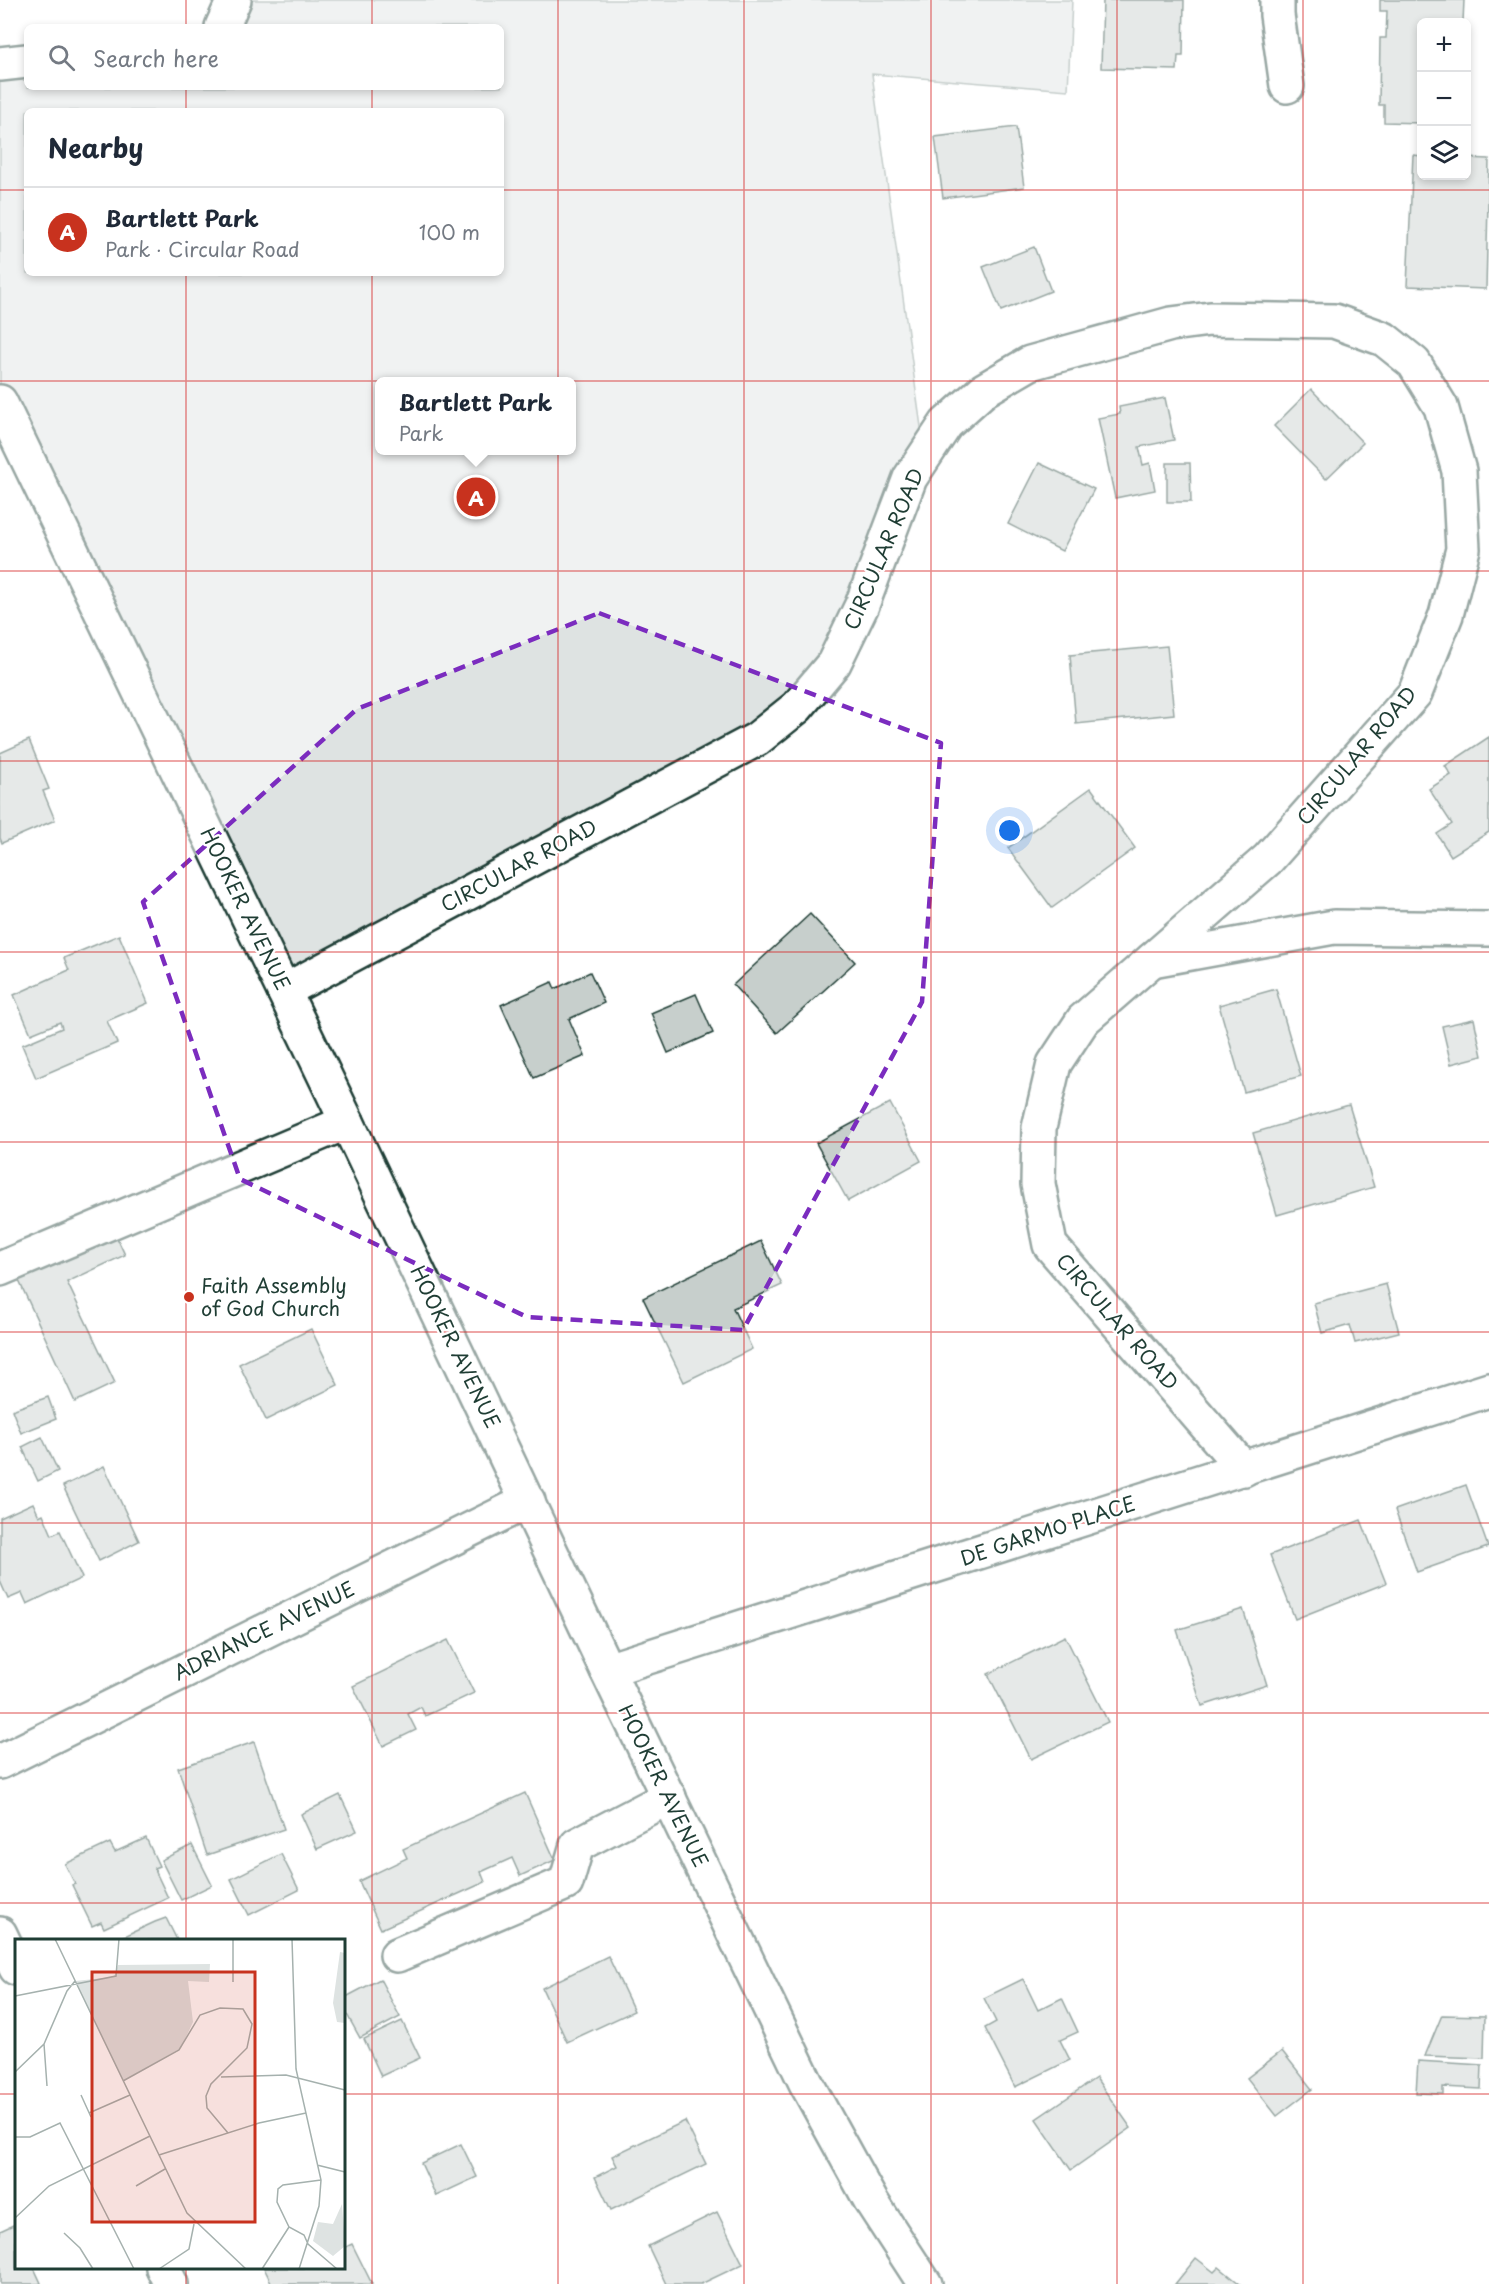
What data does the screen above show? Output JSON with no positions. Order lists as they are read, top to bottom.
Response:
{
  "streets": {
    "street": [
      "CIRCULAR ROAD",
      "HOOKER AVENUE",
      "DE GARMO PLACE",
      "ADRIANCE AVENUE"
    ]
  },
  "crossings": [
    ["CIRCULAR ROAD", "HOOKER AVENUE"],
    ["CIRCULAR ROAD", "DE GARMO PLACE"],
    ["HOOKER AVENUE", "DE GARMO PLACE"],
    ["HOOKER AVENUE", "ADRIANCE AVENUE"]
  ],
  "places": ["Faith Assembly of God Church"],
  "page": {
    "map_buttons": ["+", "−"],
    "search": "Search here",
    "heading": "Nearby",
    "list": [
      {
        "mark": "A",
        "name": "Bartlett Park",
        "note": "Park · Circular Road",
        "value": "100 m"
      }
    ],
    "popup": ["Bartlett Park", "Park"],
    "pins": "A"
  }
}
